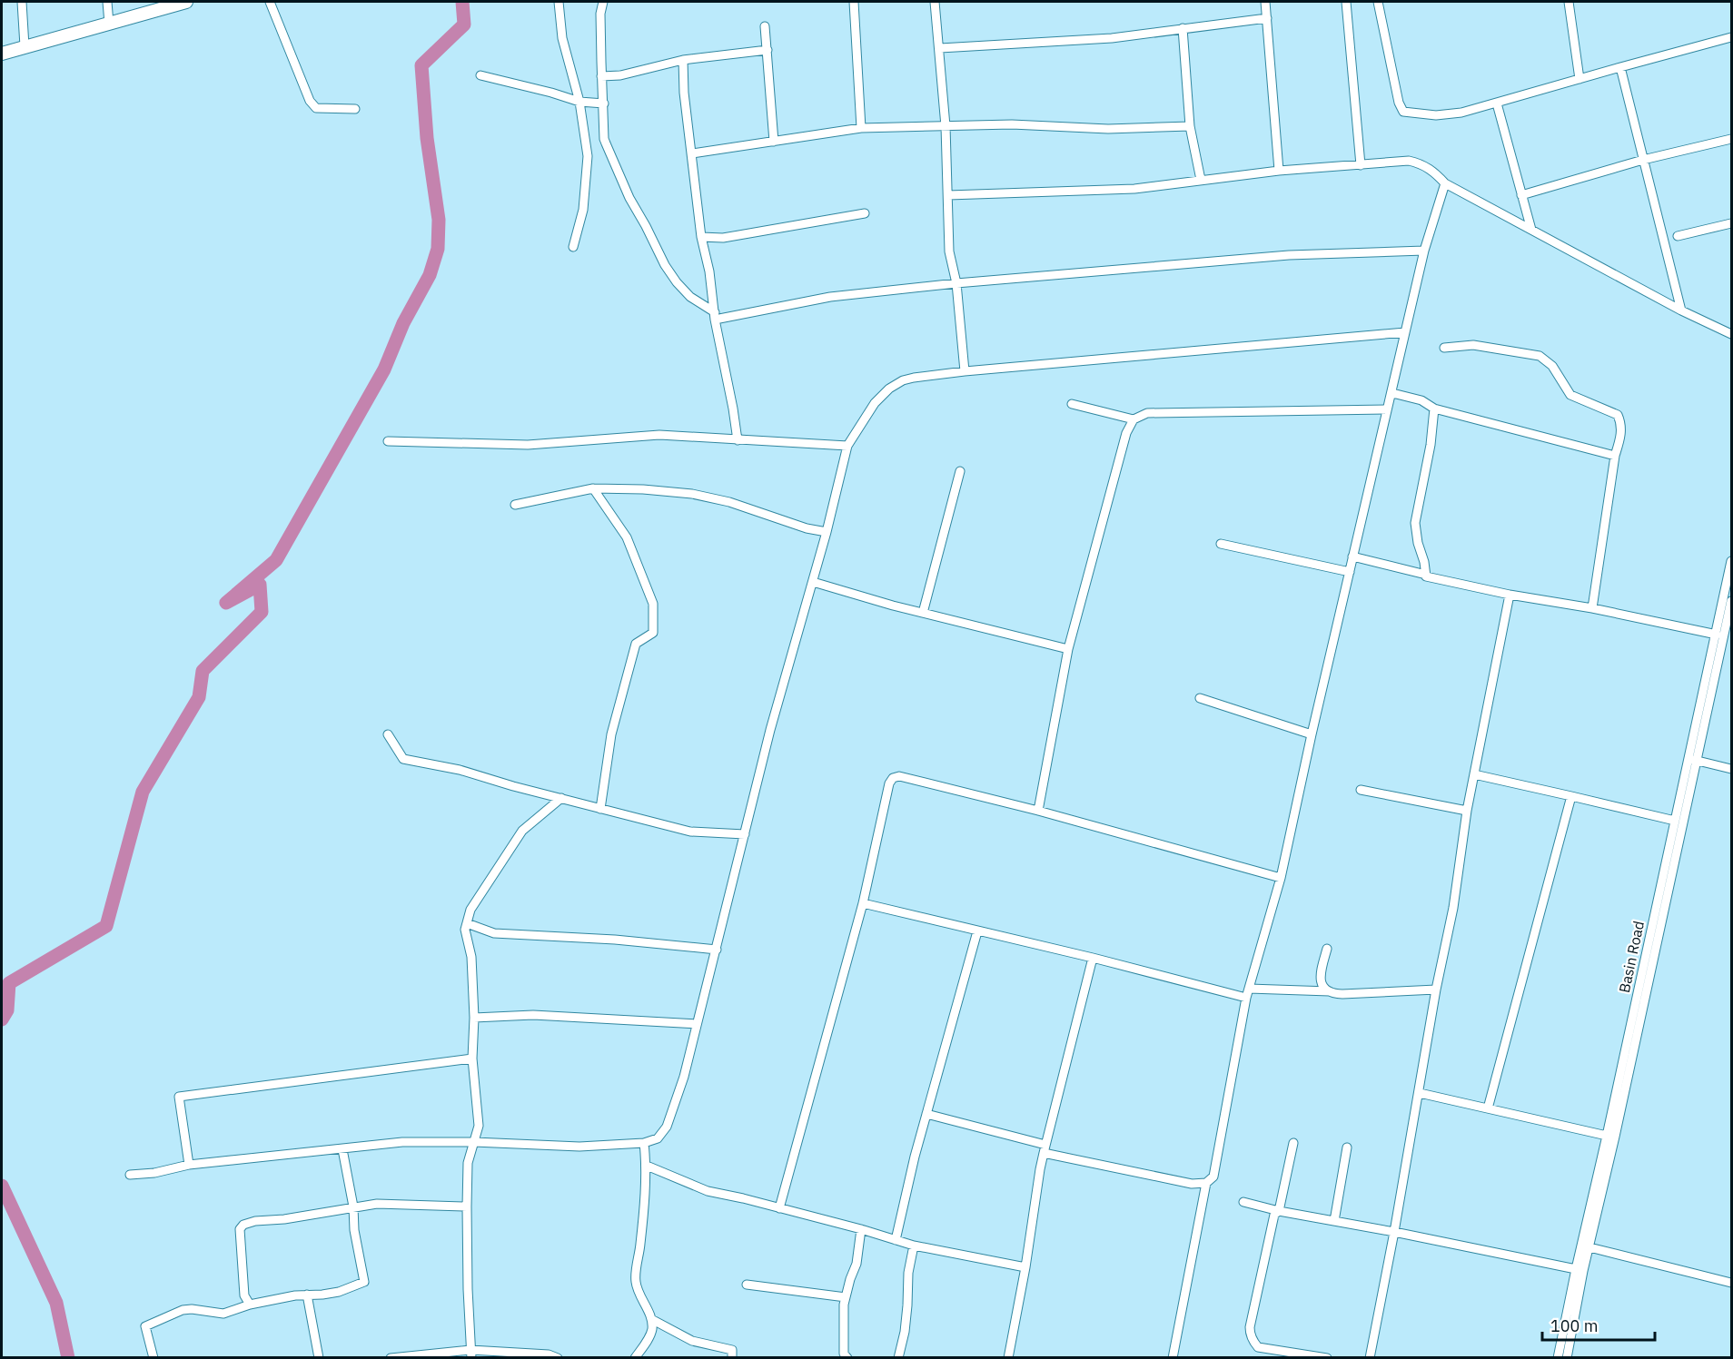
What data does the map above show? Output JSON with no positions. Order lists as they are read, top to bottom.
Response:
{
  "streets": {
    "street": ["Basin Road"]
  },
  "scale_bar": "100 m"
}
